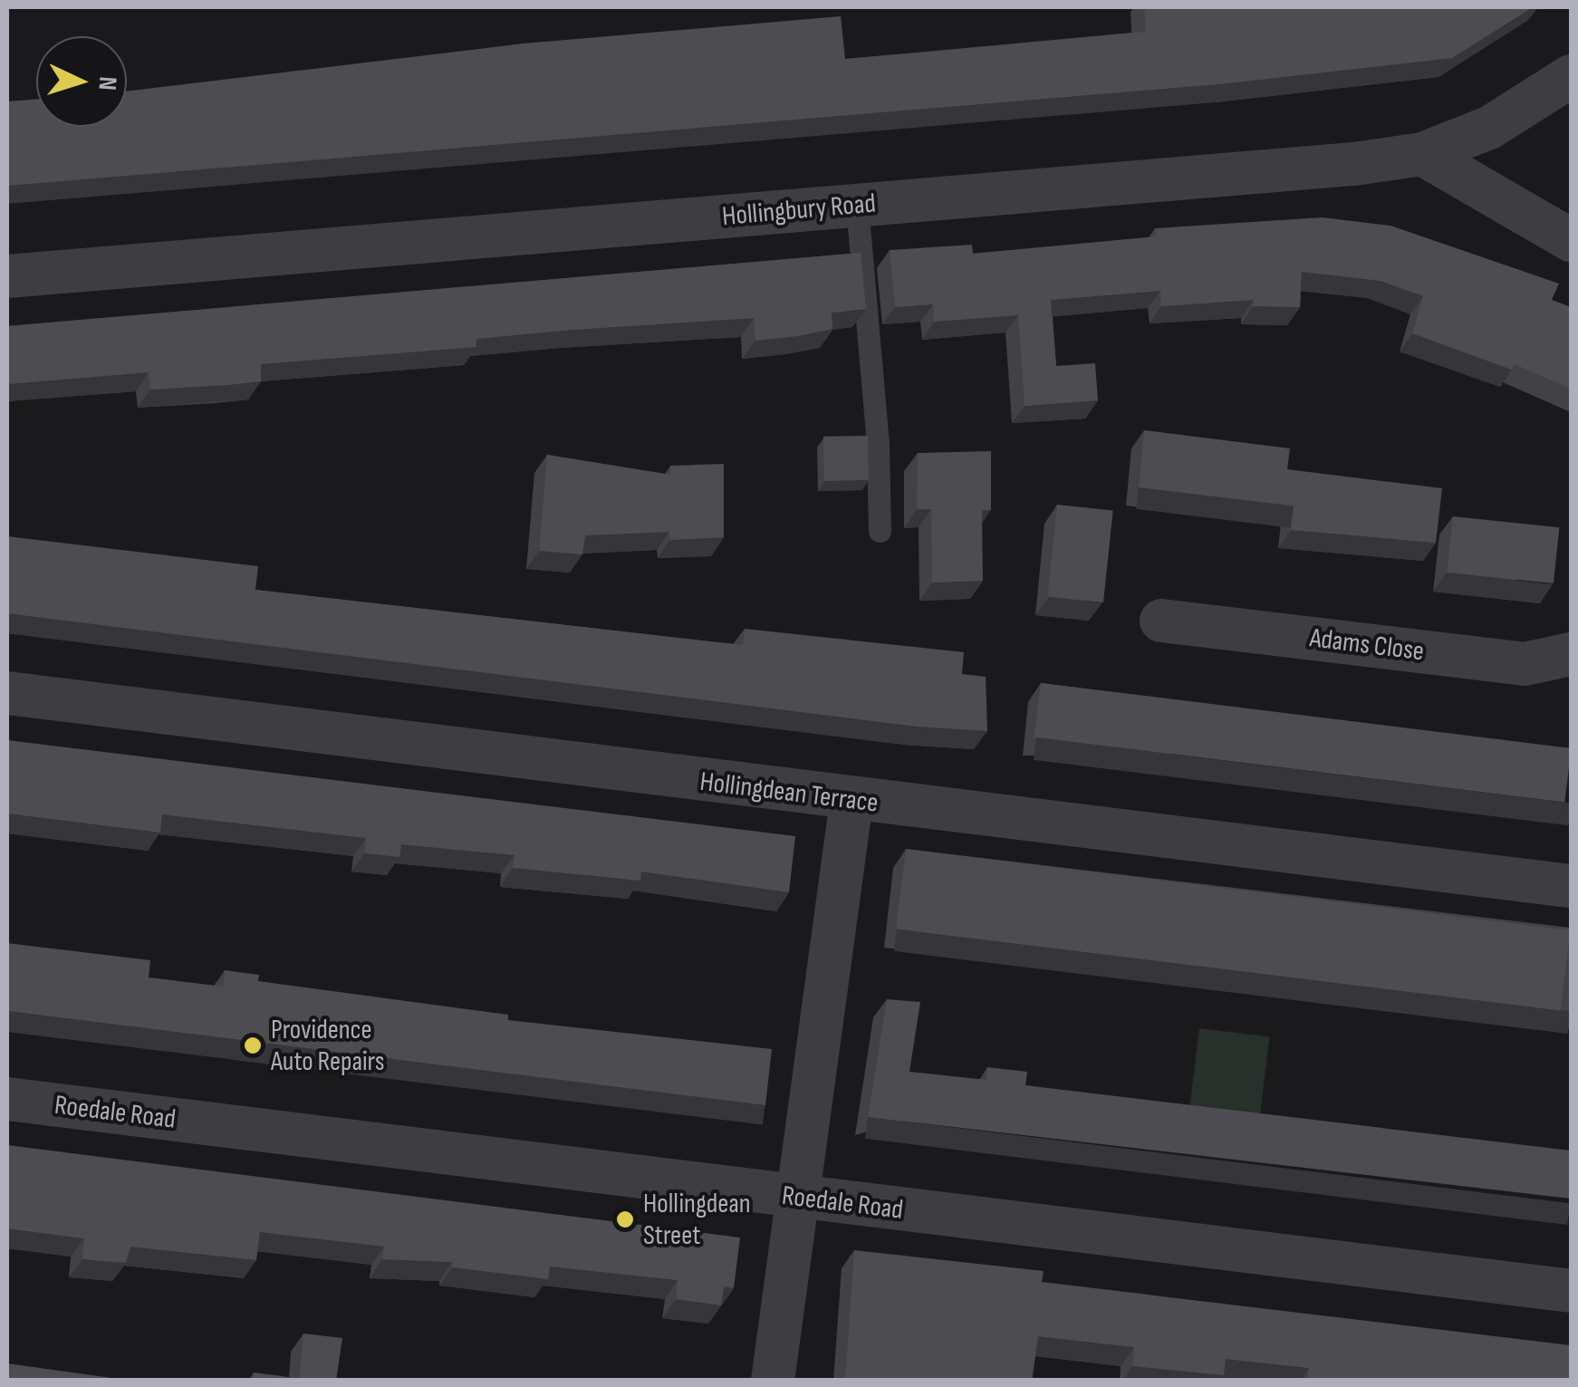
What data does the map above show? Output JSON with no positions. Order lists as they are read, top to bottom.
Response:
{
  "streets": {
    "street": [
      "Hollingbury Road",
      "Adams Close",
      "Hollingdean Terrace",
      "Roedale Road"
    ]
  },
  "places": ["Providence Auto Repairs", "Hollingdean Street"],
  "north": "right"
}
